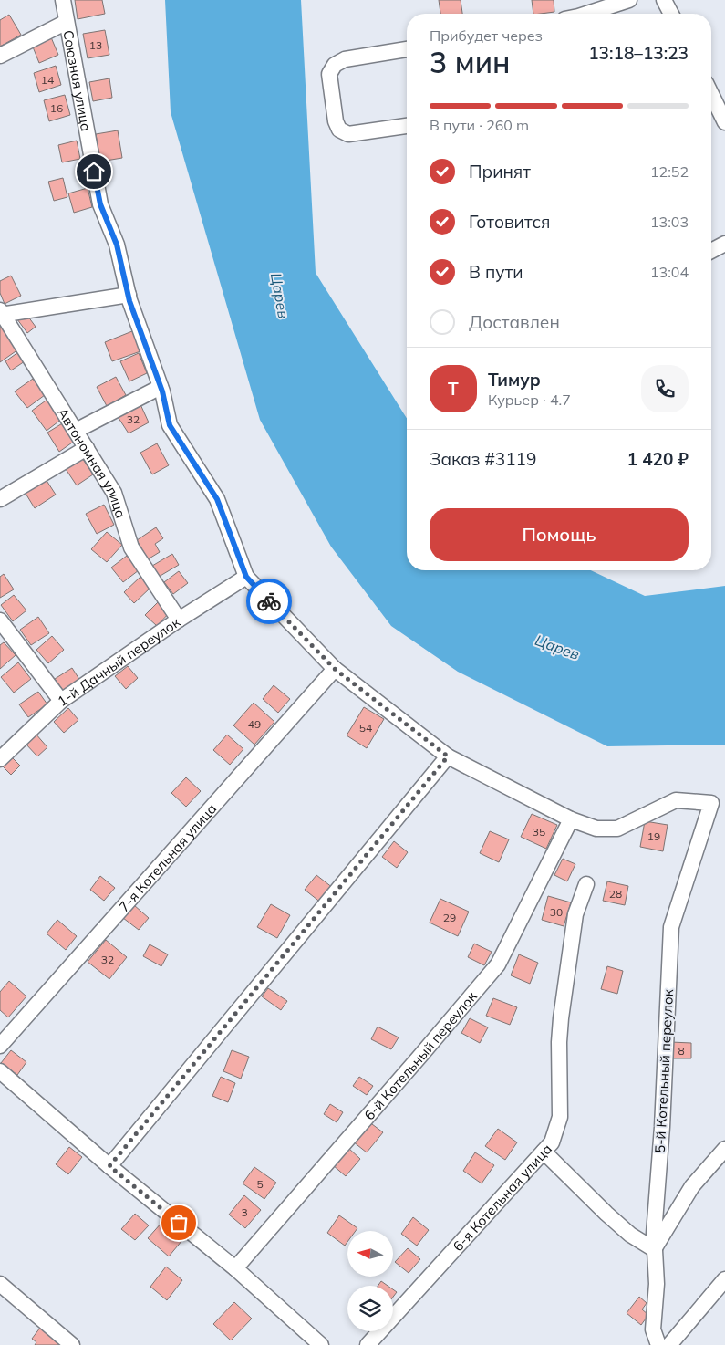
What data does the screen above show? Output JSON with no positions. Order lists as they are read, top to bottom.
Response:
{
  "streets": {
    "street": [
      "Союзная улица",
      "Автономная улица",
      "1-й Дачный переулок",
      "7-я Котельная улица",
      "6-й Котельный переулок",
      "5-й Котельный переулок",
      "6-я Котельная улица"
    ]
  },
  "crossings": [
    ["Союзная улица", "1-й Дачный переулок"],
    ["Союзная улица", "7-я Котельная улица"],
    ["Союзная улица", "6-й Котельный переулок"],
    ["Союзная улица", "5-й Котельный переулок"],
    ["Автономная улица", "1-й Дачный переулок"]
  ],
  "water": ["Царев"],
  "house_numbers": [
    "13",
    "14",
    "16",
    "32",
    "49",
    "54",
    "35",
    "19",
    "28",
    "30",
    "29",
    "32",
    "8",
    "5",
    "3"
  ],
  "north": "left",
  "page": {
    "heading": ["3 мин", "Прибудет через", "13:18–13:23"],
    "panel": [
      "Тимур",
      "Курьер · 4.7",
      "Заказ #3119",
      "1 420 ₽"
    ],
    "bar": "В пути · 260 m",
    "list": [
      ["Принят", "12:52"],
      ["Готовится", "13:03"],
      ["В пути", "13:04"],
      "Доставлен"
    ],
    "round": "Т",
    "buttons": "Помощь"
  }
}
